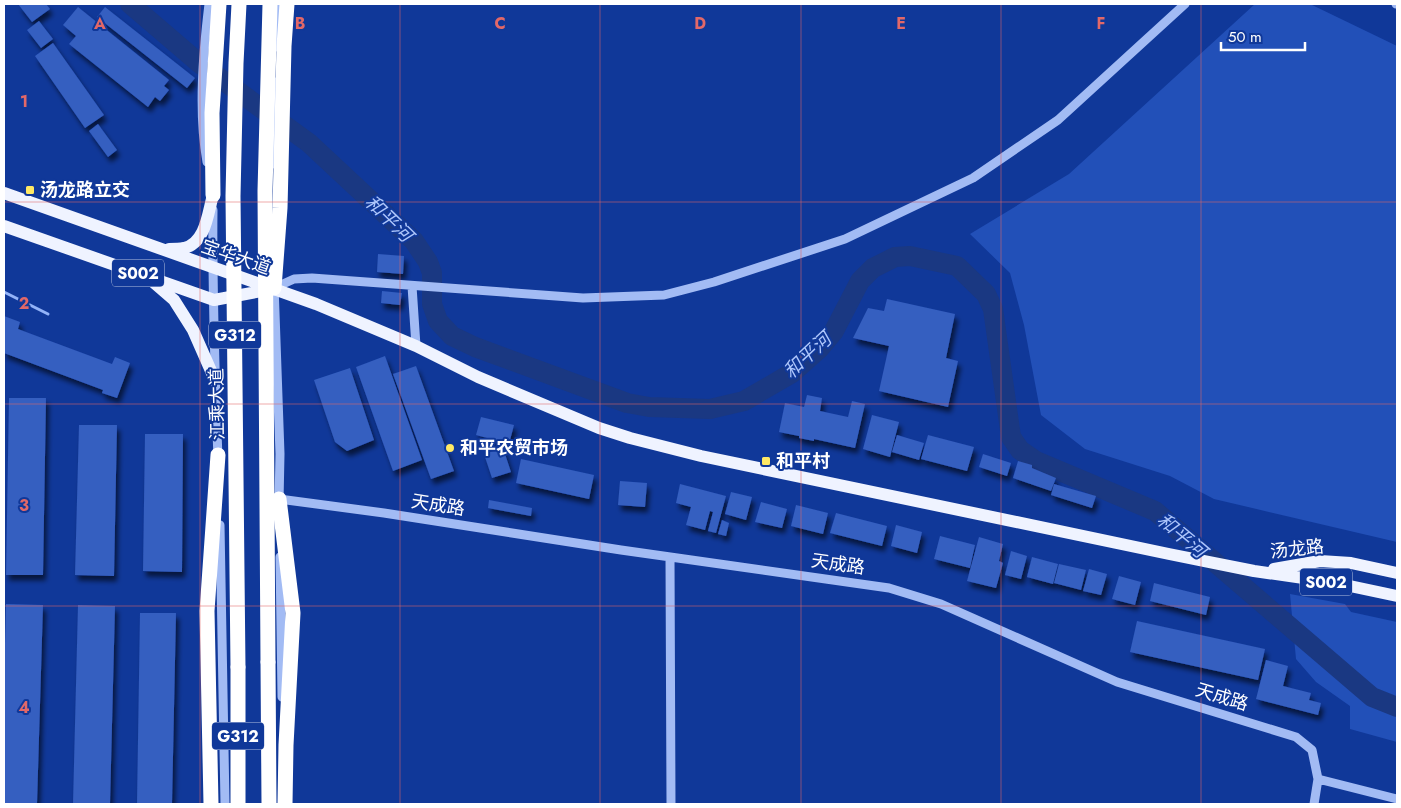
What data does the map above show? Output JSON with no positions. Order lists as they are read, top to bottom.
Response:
{
  "streets": {
    "highway": ["G312", "江乘大道"],
    "main road": ["宝华大道", "S002", "汤龙路"],
    "street": ["天成路"]
  },
  "crossings": [
    ["宝华大道", "S002"]
  ],
  "water": ["和平河"],
  "places": {
    "transit": ["汤龙路立交", "和平村"],
    "other": ["和平农贸市场"]
  },
  "scale_bar": "50 m",
  "grid": {
    "columns": [
      "A",
      "B",
      "C",
      "D",
      "E",
      "F"
    ],
    "rows": [
      "1",
      "2",
      "3",
      "4"
    ]
  }
}
